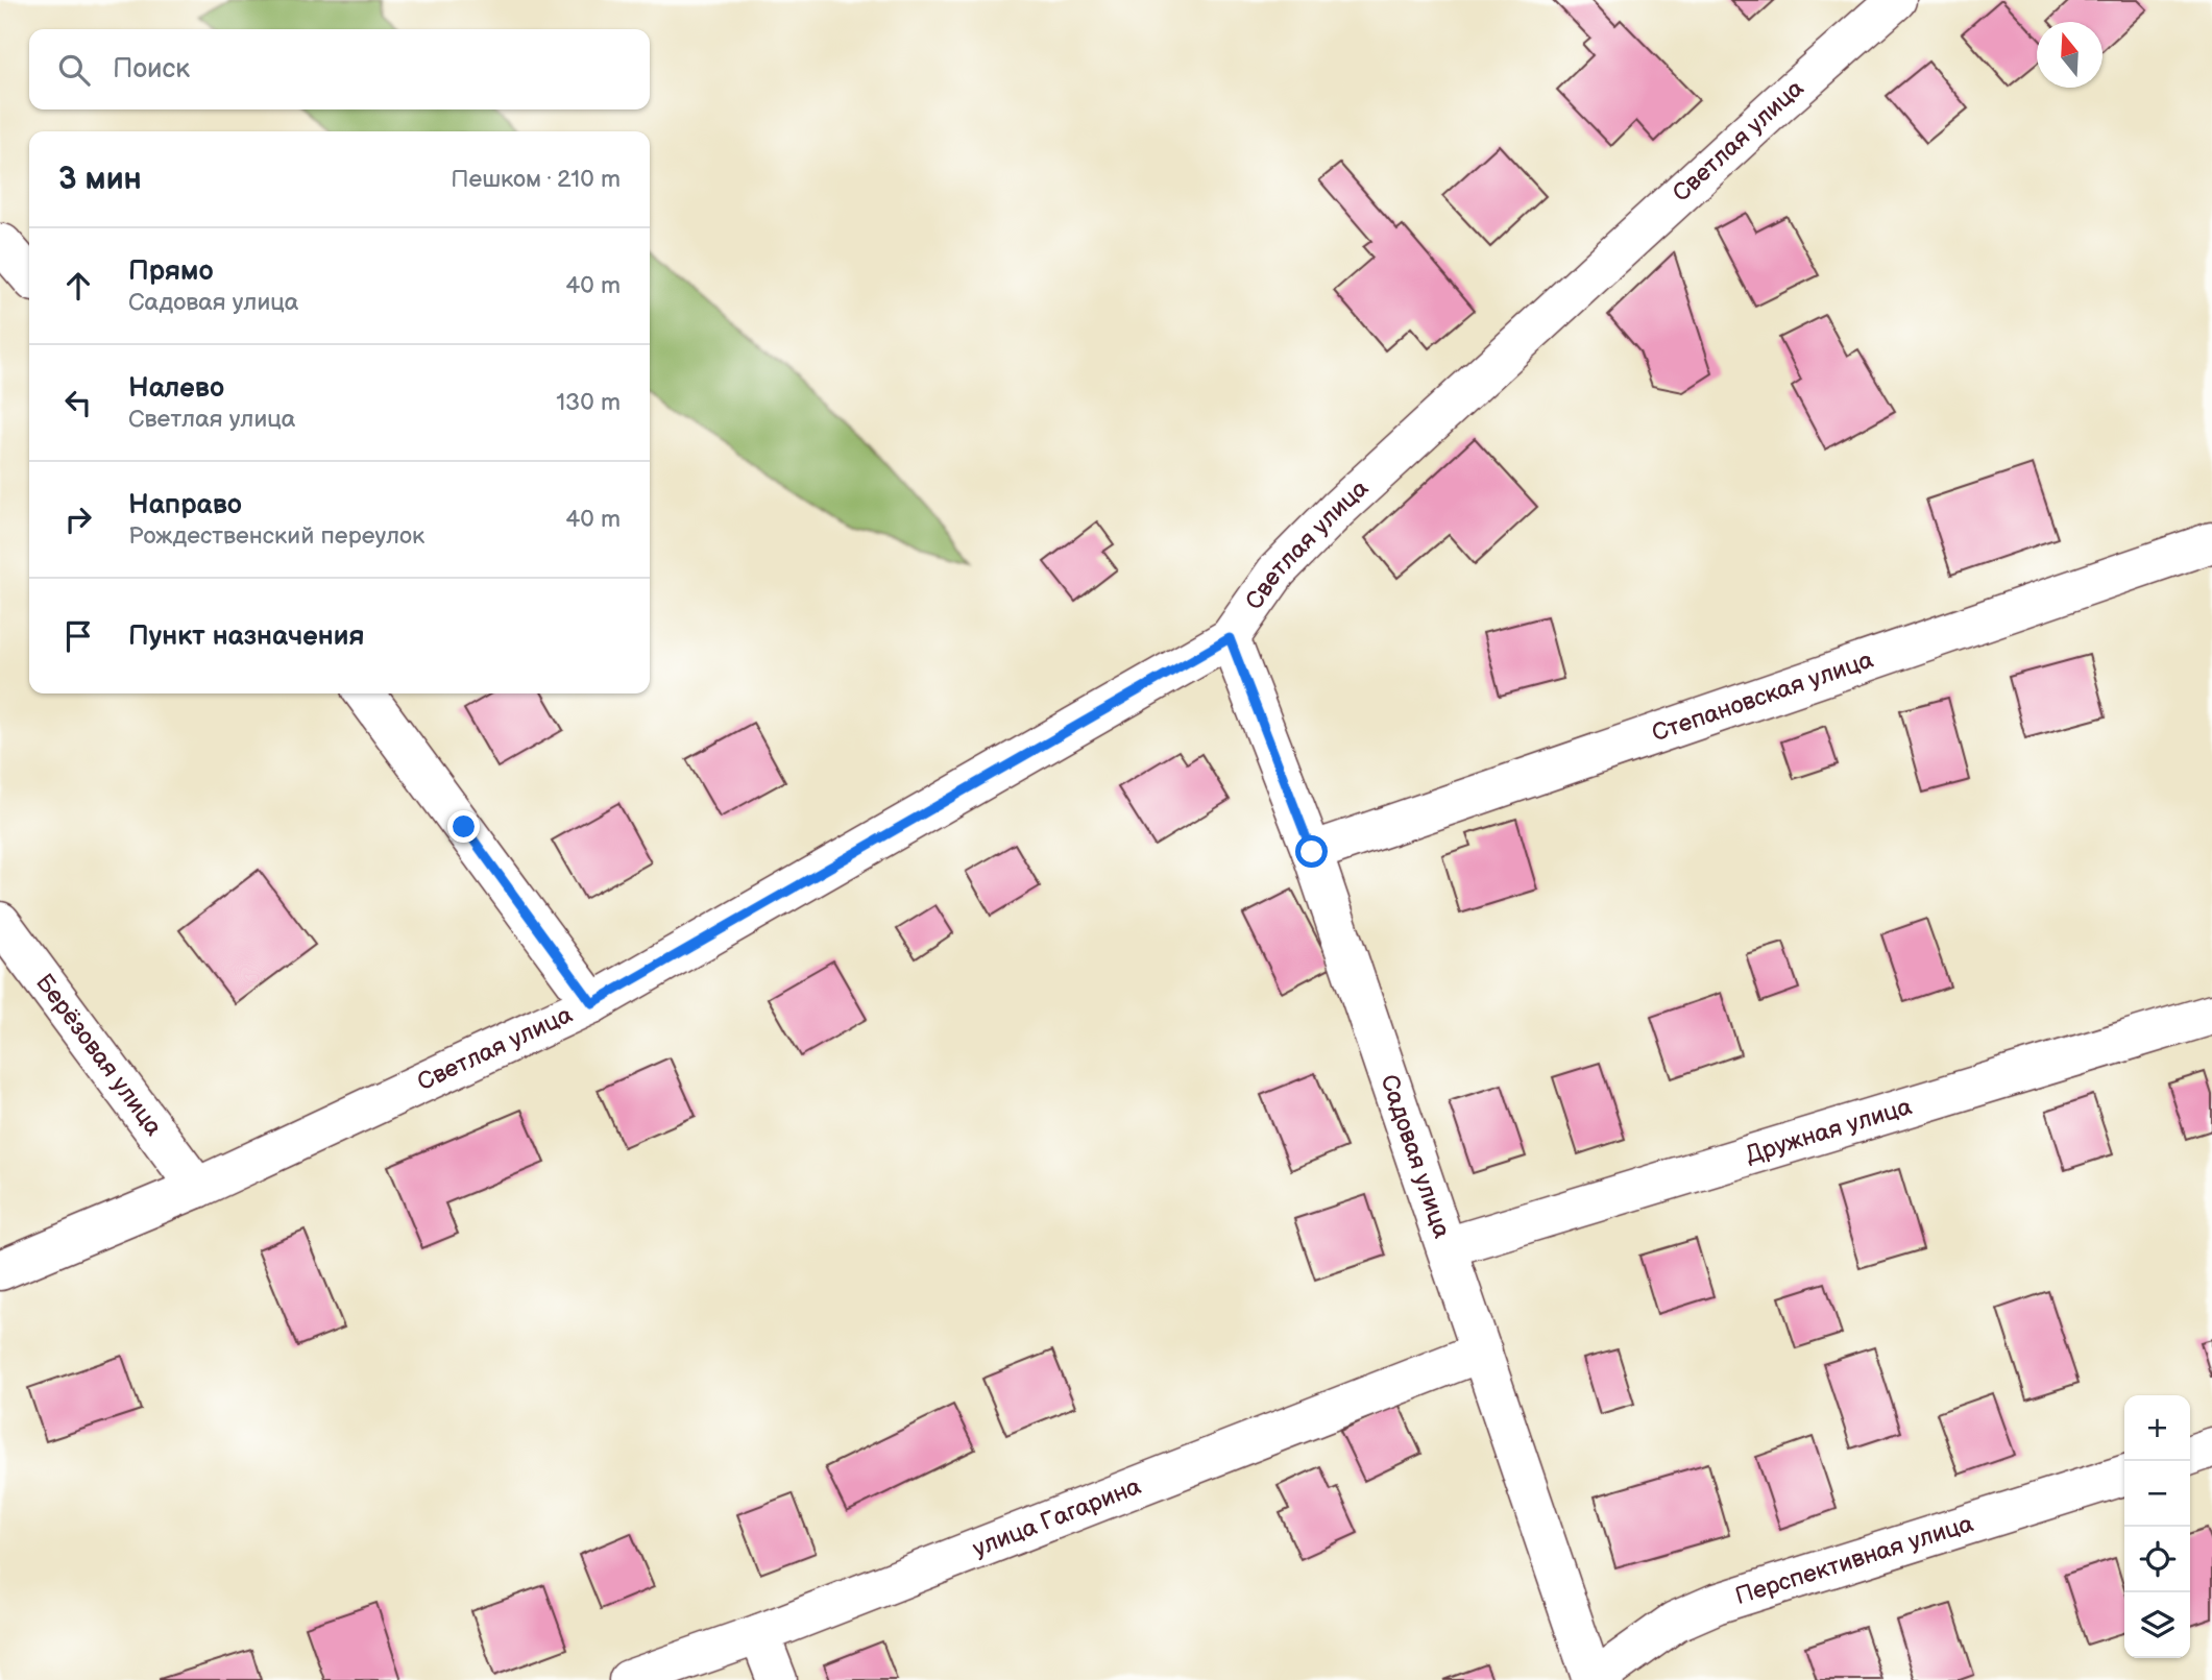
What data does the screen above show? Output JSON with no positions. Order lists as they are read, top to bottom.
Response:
{
  "streets": {
    "street": [
      "Светлая улица",
      "Степановская улица",
      "Берёзовая улица",
      "Дружная улица",
      "Садовая улица",
      "улица Гагарина",
      "Перспективная улица"
    ]
  },
  "crossings": [
    ["Светлая улица", "Берёзовая улица"],
    ["Светлая улица", "Садовая улица"],
    ["Степановская улица", "Садовая улица"],
    ["Дружная улица", "Садовая улица"],
    ["Садовая улица", "улица Гагарина"],
    ["Садовая улица", "Перспективная улица"]
  ],
  "north": "top",
  "page": {
    "search": "Поиск",
    "heading": ["3 мин", "Пешком · 210 m"],
    "list": [
      ["Прямо", "Садовая улица", "40 m"],
      ["Налево", "Светлая улица", "130 m"],
      ["Направо", "Рождественский переулок", "40 m"],
      "Пункт назначения"
    ],
    "map_buttons": ["+", "−"]
  }
}
